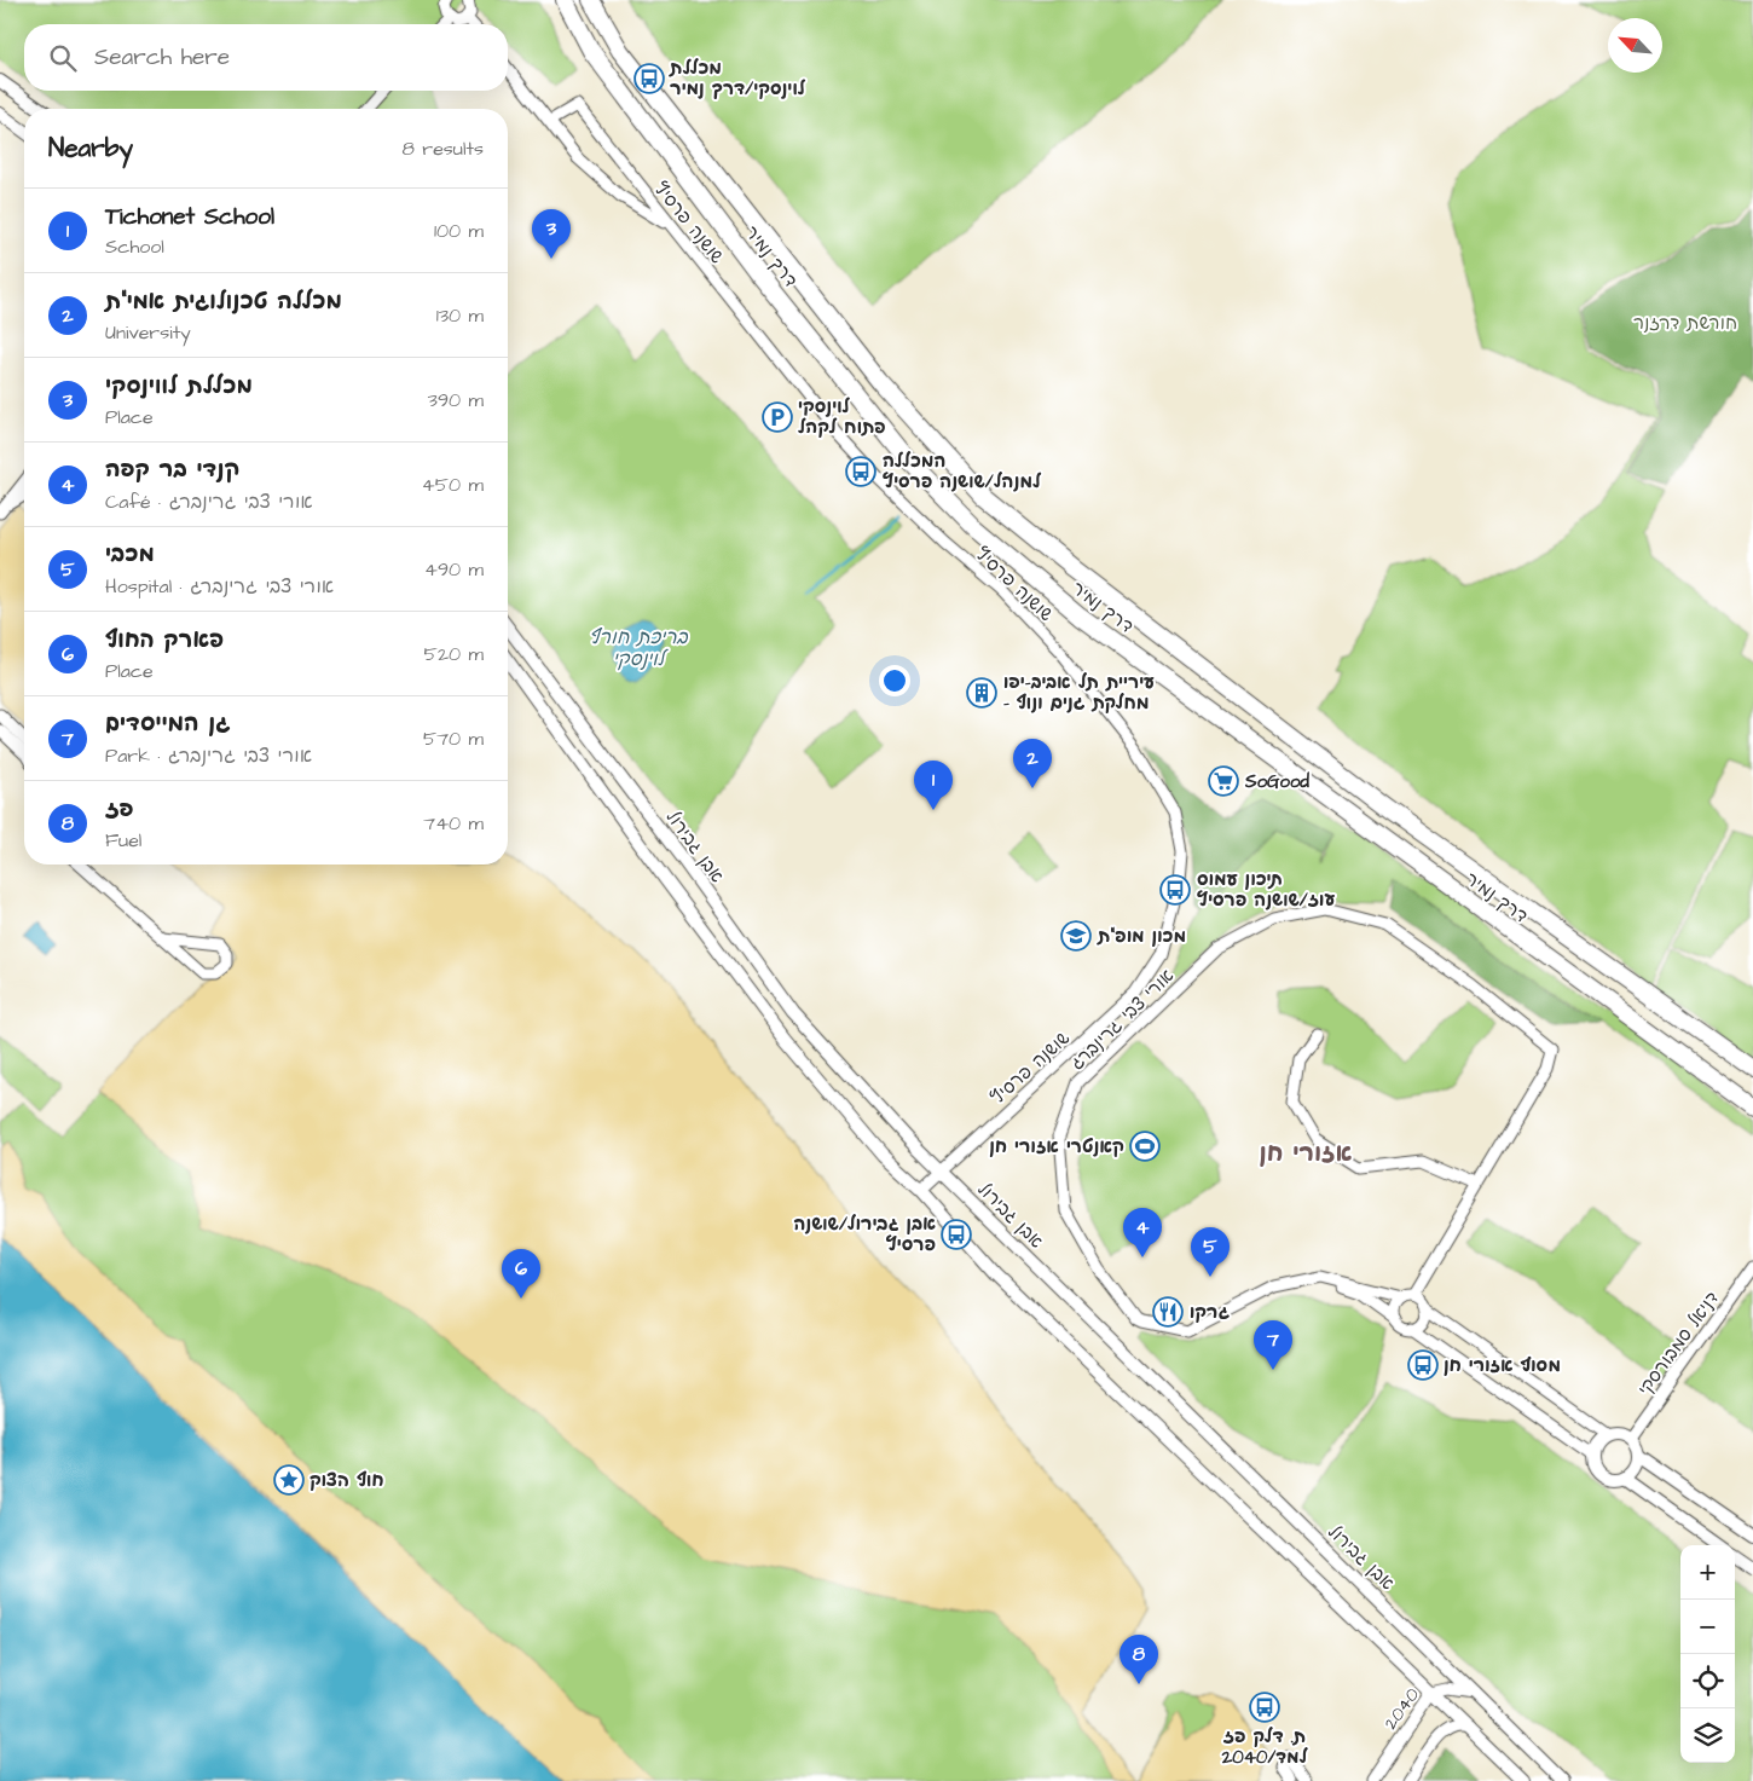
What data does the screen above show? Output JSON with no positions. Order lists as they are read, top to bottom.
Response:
{
  "streets": {
    "highway": ["דרך נמיר"],
    "street": [
      "שושנה פרסיץ",
      "אבן גבירול",
      "אורי צבי גרינברג",
      "דניאל סמבורסקי",
      "2040"
    ]
  },
  "crossings": [
    ["שושנה פרסיץ", "אבן גבירול"],
    ["אבן גבירול", "2040"]
  ],
  "districts": ["אזורי חן"],
  "water": ["בריכת חורף לוינסקי"],
  "parks": ["חורשת דרזנר"],
  "places": {
    "bus stop": [
      "מכללת לוינסקי/דרך נמיר",
      "המכללה למנהל/שושנה פרסיץ",
      "תיכון עמוס עוז/שושנה פרסיץ",
      "אבן גבירול/שושנה פרסיץ",
      "מסוף אזורי חן",
      "ת. דלק פז למד/2040"
    ],
    "parking": ["לוינסקי פתוח לקהל"],
    "building": ["עיריית תל אביב-יפו - מחלקת גנים ונוף"],
    "supermarket": ["SoGood"],
    "school or university": ["מכון מופ\"ת"],
    "sports": ["קאנטרי אזורי חן"],
    "restaurant": ["גרקו"],
    "place": ["חוף הצוק"]
  },
  "north": "top left",
  "page": {
    "search": "Search here",
    "heading": ["Nearby", "8 results"],
    "list": [
      {
        "mark": "1",
        "name": "Tichonet School",
        "note": "School",
        "value": "100 m"
      },
      {
        "mark": "2",
        "name": "מכללה טכנולוגית אמי\"ת",
        "note": "University",
        "value": "130 m"
      },
      {
        "mark": "3",
        "name": "מכללת לווינסקי",
        "note": "Place",
        "value": "390 m"
      },
      {
        "mark": "4",
        "name": "קנדי בר קפה",
        "note": "Café · אורי צבי גרינברג",
        "value": "450 m"
      },
      {
        "mark": "5",
        "name": "מכבי",
        "note": "Hospital · אורי צבי גרינברג",
        "value": "490 m"
      },
      {
        "mark": "6",
        "name": "פארק החוף",
        "note": "Place",
        "value": "520 m"
      },
      {
        "mark": "7",
        "name": "גן המייסדים",
        "note": "Park · אורי צבי גרינברג",
        "value": "570 m"
      },
      {
        "mark": "8",
        "name": "פז",
        "note": "Fuel",
        "value": "740 m"
      }
    ],
    "pins": [
      "3",
      "2",
      "1",
      "4",
      "5",
      "6",
      "7",
      "8"
    ],
    "map_buttons": ["+", "−"]
  }
}
